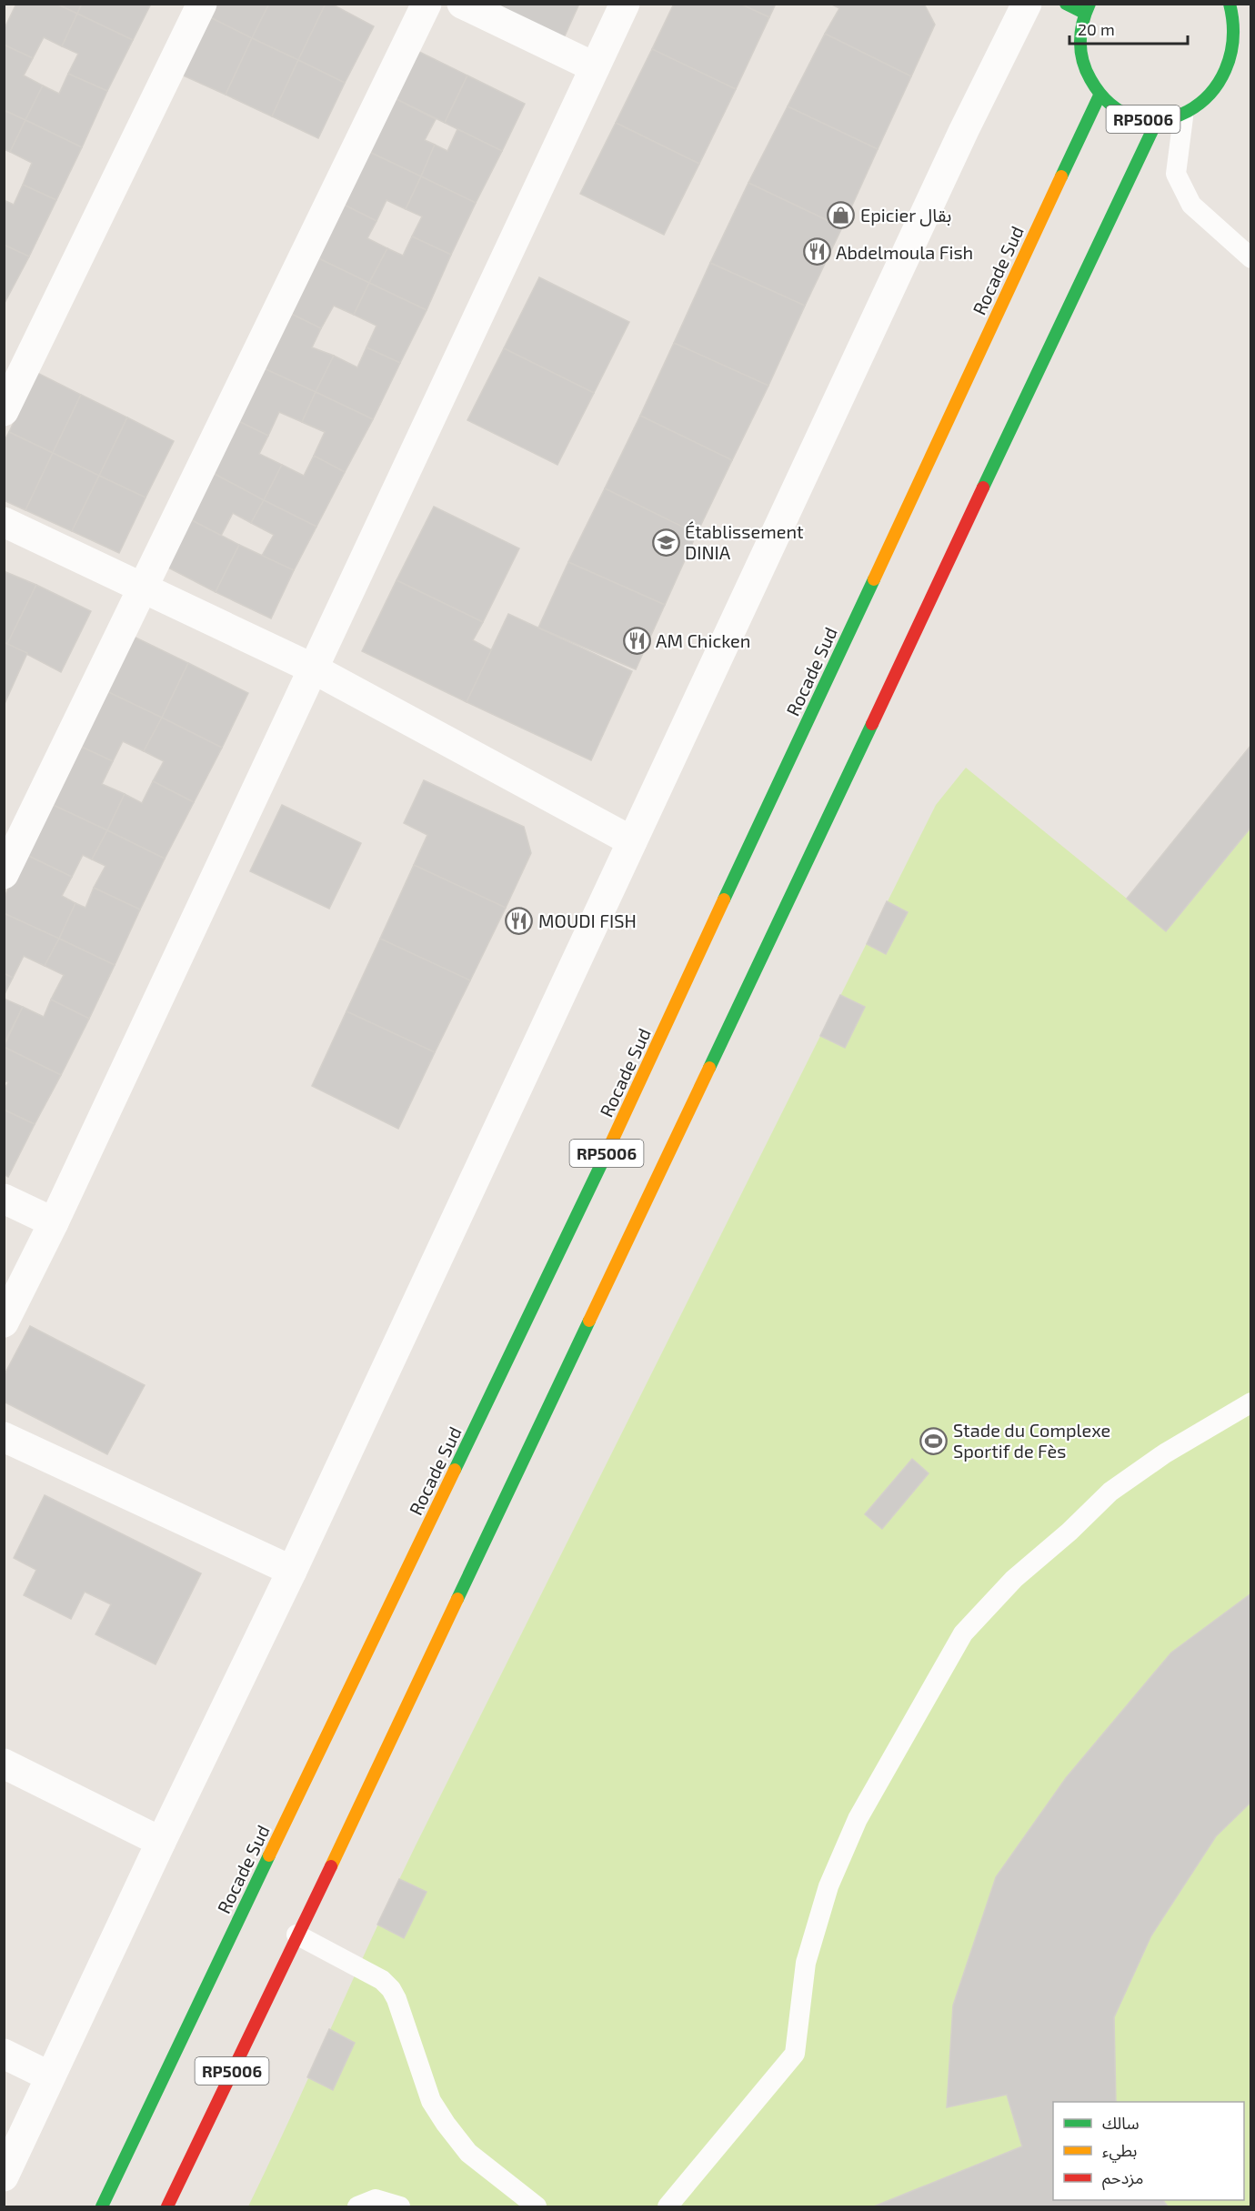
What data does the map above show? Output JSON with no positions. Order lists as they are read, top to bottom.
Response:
{
  "streets": {
    "main road": ["RP5006", "Rocade Sud"]
  },
  "crossings": [
    ["RP5006", "Rocade Sud"]
  ],
  "places": {
    "shop": ["Epicier بقال"],
    "restaurant": ["Abdelmoula Fish", "AM Chicken", "MOUDI FISH"],
    "school or university": ["Établissement DINIA"],
    "sports": ["Stade du Complexe Sportif de Fès"]
  },
  "legend": ["سالك", "بطيء", "مزدحم"],
  "scale_bar": "20 m"
}
